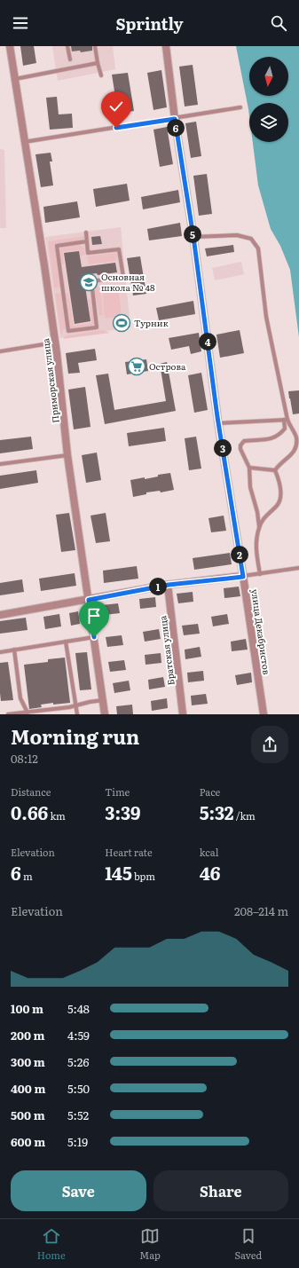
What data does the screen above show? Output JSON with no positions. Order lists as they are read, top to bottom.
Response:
{
  "streets": {
    "street": ["Приморская улица", "улица Декабристов", "Братская улица"]
  },
  "places": {
    "school or university": ["Основная школа № 48"],
    "sports": ["Турник"],
    "supermarket": ["Острова"]
  },
  "north": "bottom",
  "page": {
    "header": "Sprintly",
    "pins": [
      "6",
      "5",
      "4",
      "3",
      "2",
      "1"
    ],
    "heading": ["Morning run", "08:12"],
    "stats": [
      ["Distance", "0.66 km"],
      ["Time", "3:39"],
      ["Pace", "5:32 /km"],
      ["Elevation", "6 m"],
      ["Heart rate", "145 bpm"],
      ["kcal", "46"]
    ],
    "chart": ["Elevation", "208–214 m"],
    "list": [
      {
        "name": "100 m",
        "note": "5:48"
      },
      {
        "name": "200 m",
        "note": "4:59"
      },
      {
        "name": "300 m",
        "note": "5:26"
      },
      {
        "name": "400 m",
        "note": "5:50"
      },
      {
        "name": "500 m",
        "note": "5:52"
      },
      {
        "name": "600 m",
        "note": "5:19"
      }
    ],
    "buttons": ["Save", "Share"],
    "tabs": ["Home", "Map", "Saved"]
  }
}
